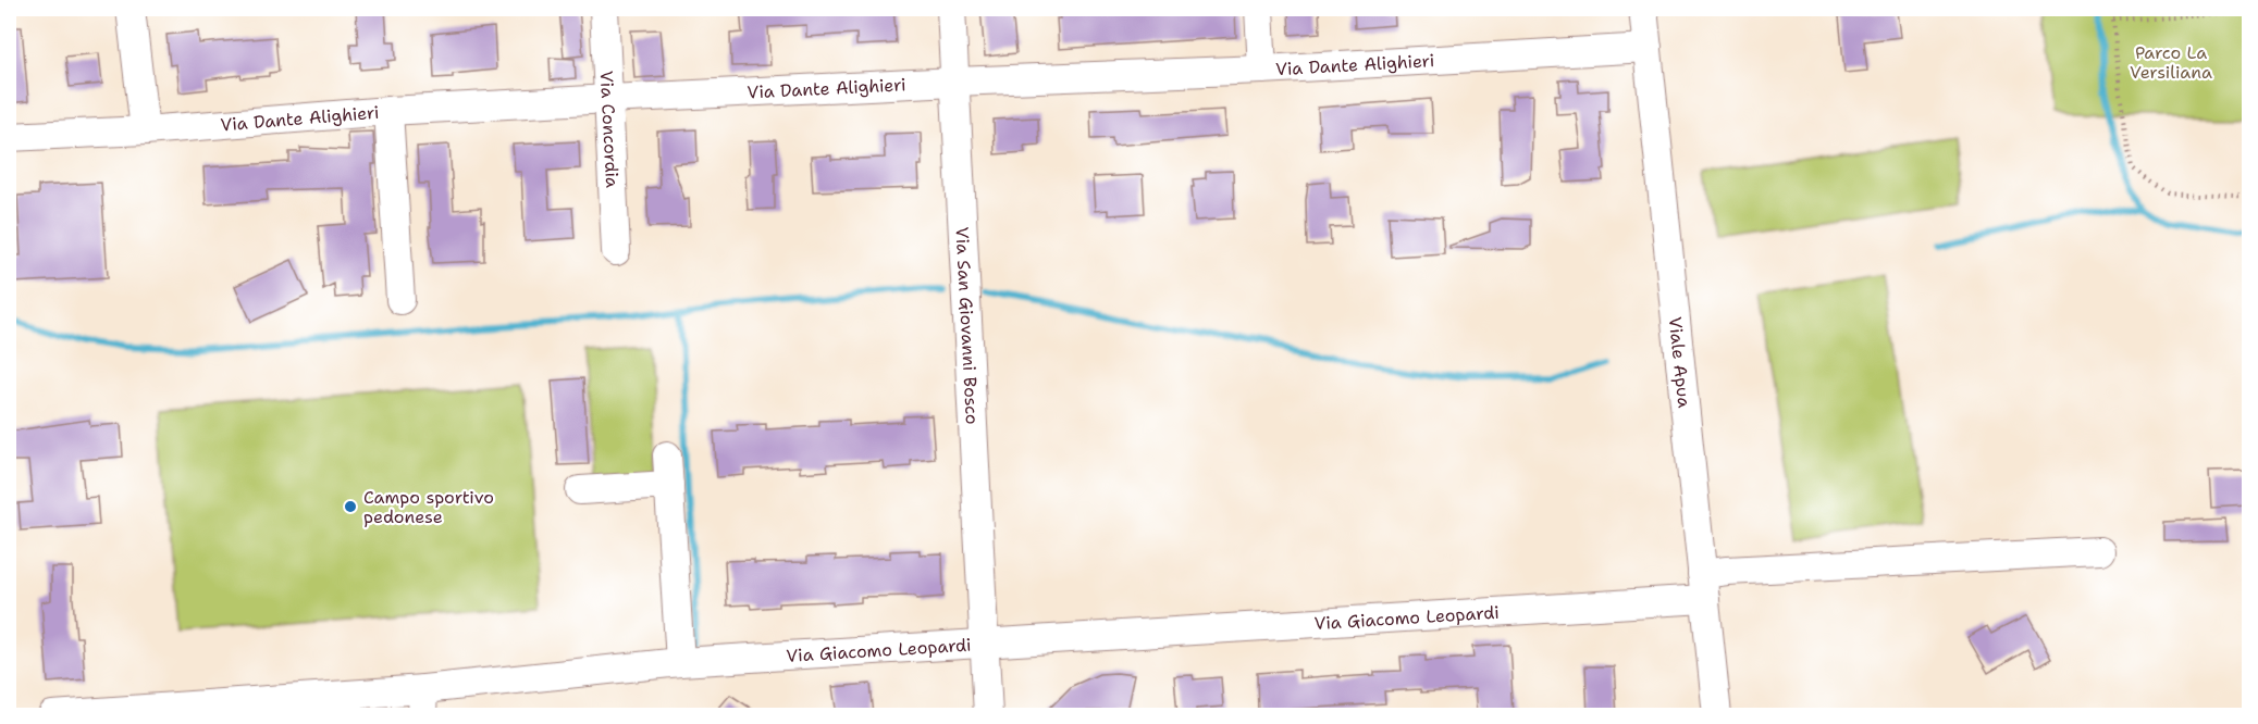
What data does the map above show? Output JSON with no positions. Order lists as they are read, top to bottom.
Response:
{
  "streets": {
    "street": [
      "Via Dante Alighieri",
      "Via Concordia",
      "Via San Giovanni Bosco",
      "Viale Apua",
      "Via Giacomo Leopardi"
    ]
  },
  "crossings": [
    ["Via Dante Alighieri", "Via Concordia"],
    ["Via Dante Alighieri", "Via San Giovanni Bosco"],
    ["Via Dante Alighieri", "Viale Apua"],
    ["Via San Giovanni Bosco", "Via Giacomo Leopardi"],
    ["Viale Apua", "Via Giacomo Leopardi"]
  ],
  "parks": ["Parco La Versiliana"],
  "places": ["Campo sportivo pedonese"]
}
